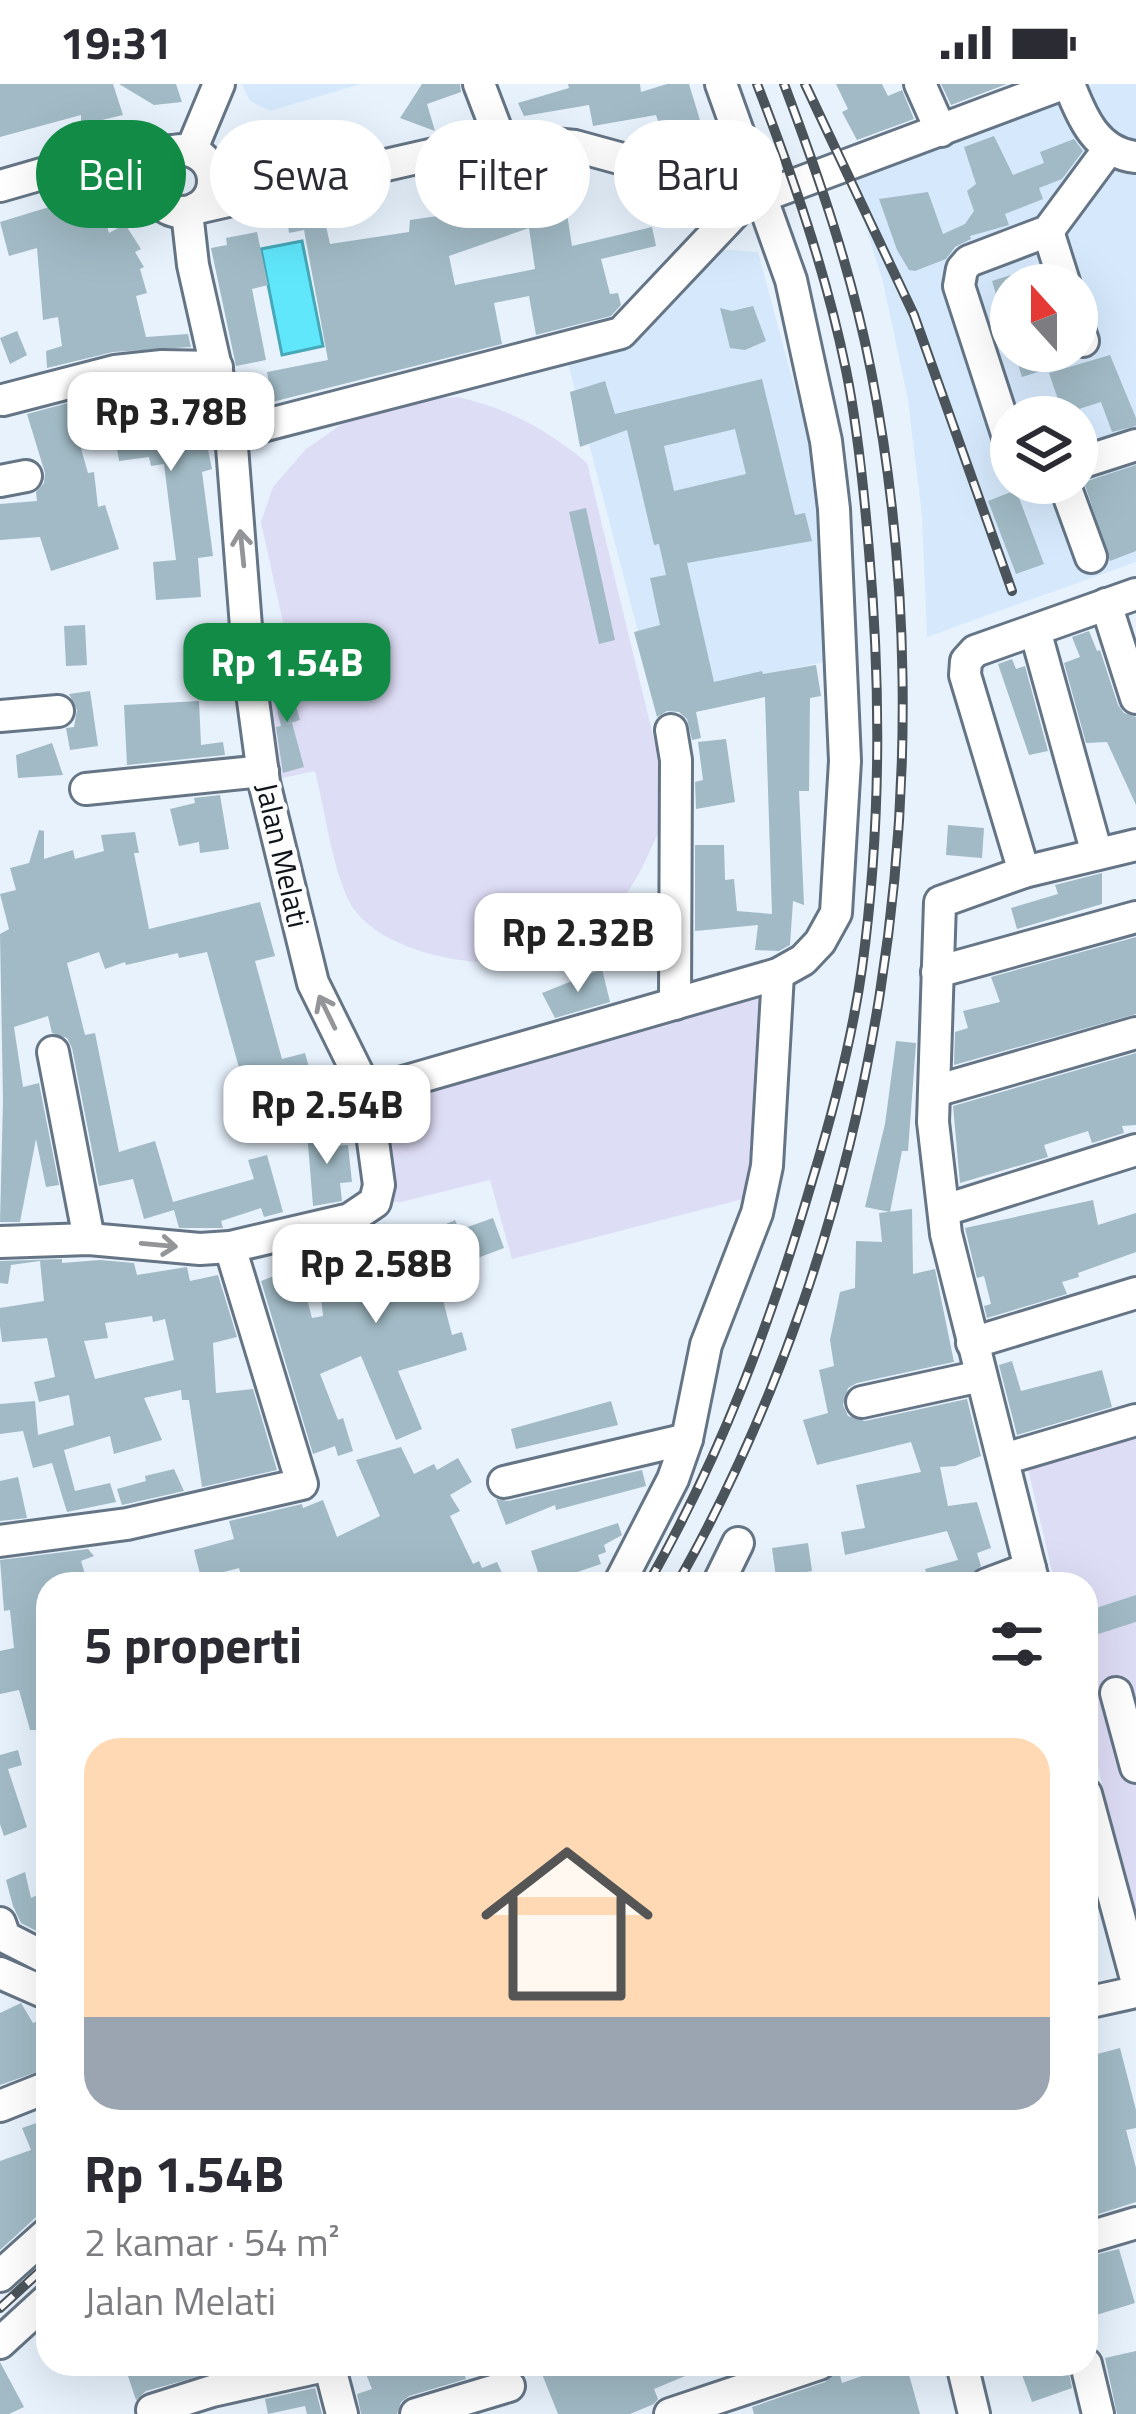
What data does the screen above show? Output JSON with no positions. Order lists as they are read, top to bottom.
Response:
{
  "streets": {
    "street": ["Jalan Melati"]
  },
  "one_way": ["Jalan Melati"],
  "north": "top",
  "page": {
    "status": "19:31",
    "chip": [
      "Beli",
      "Sewa",
      "Filter",
      "Baru"
    ],
    "price": [
      "Rp 3.78B",
      "Rp 1.54B",
      "Rp 2.32B",
      "Rp 2.54B",
      "Rp 2.58B"
    ],
    "heading": "5 properti",
    "list": [
      {
        "name": "Rp 1.54B",
        "note": "2 kamar · 54 m² · Jalan Melati"
      }
    ]
  }
}
